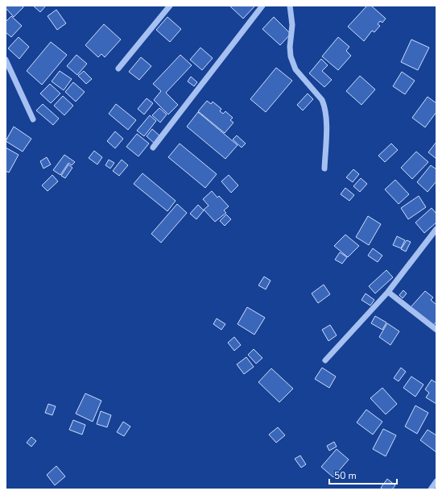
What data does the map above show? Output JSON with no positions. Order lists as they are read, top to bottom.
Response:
{
  "scale_bar": "50 m"
}
